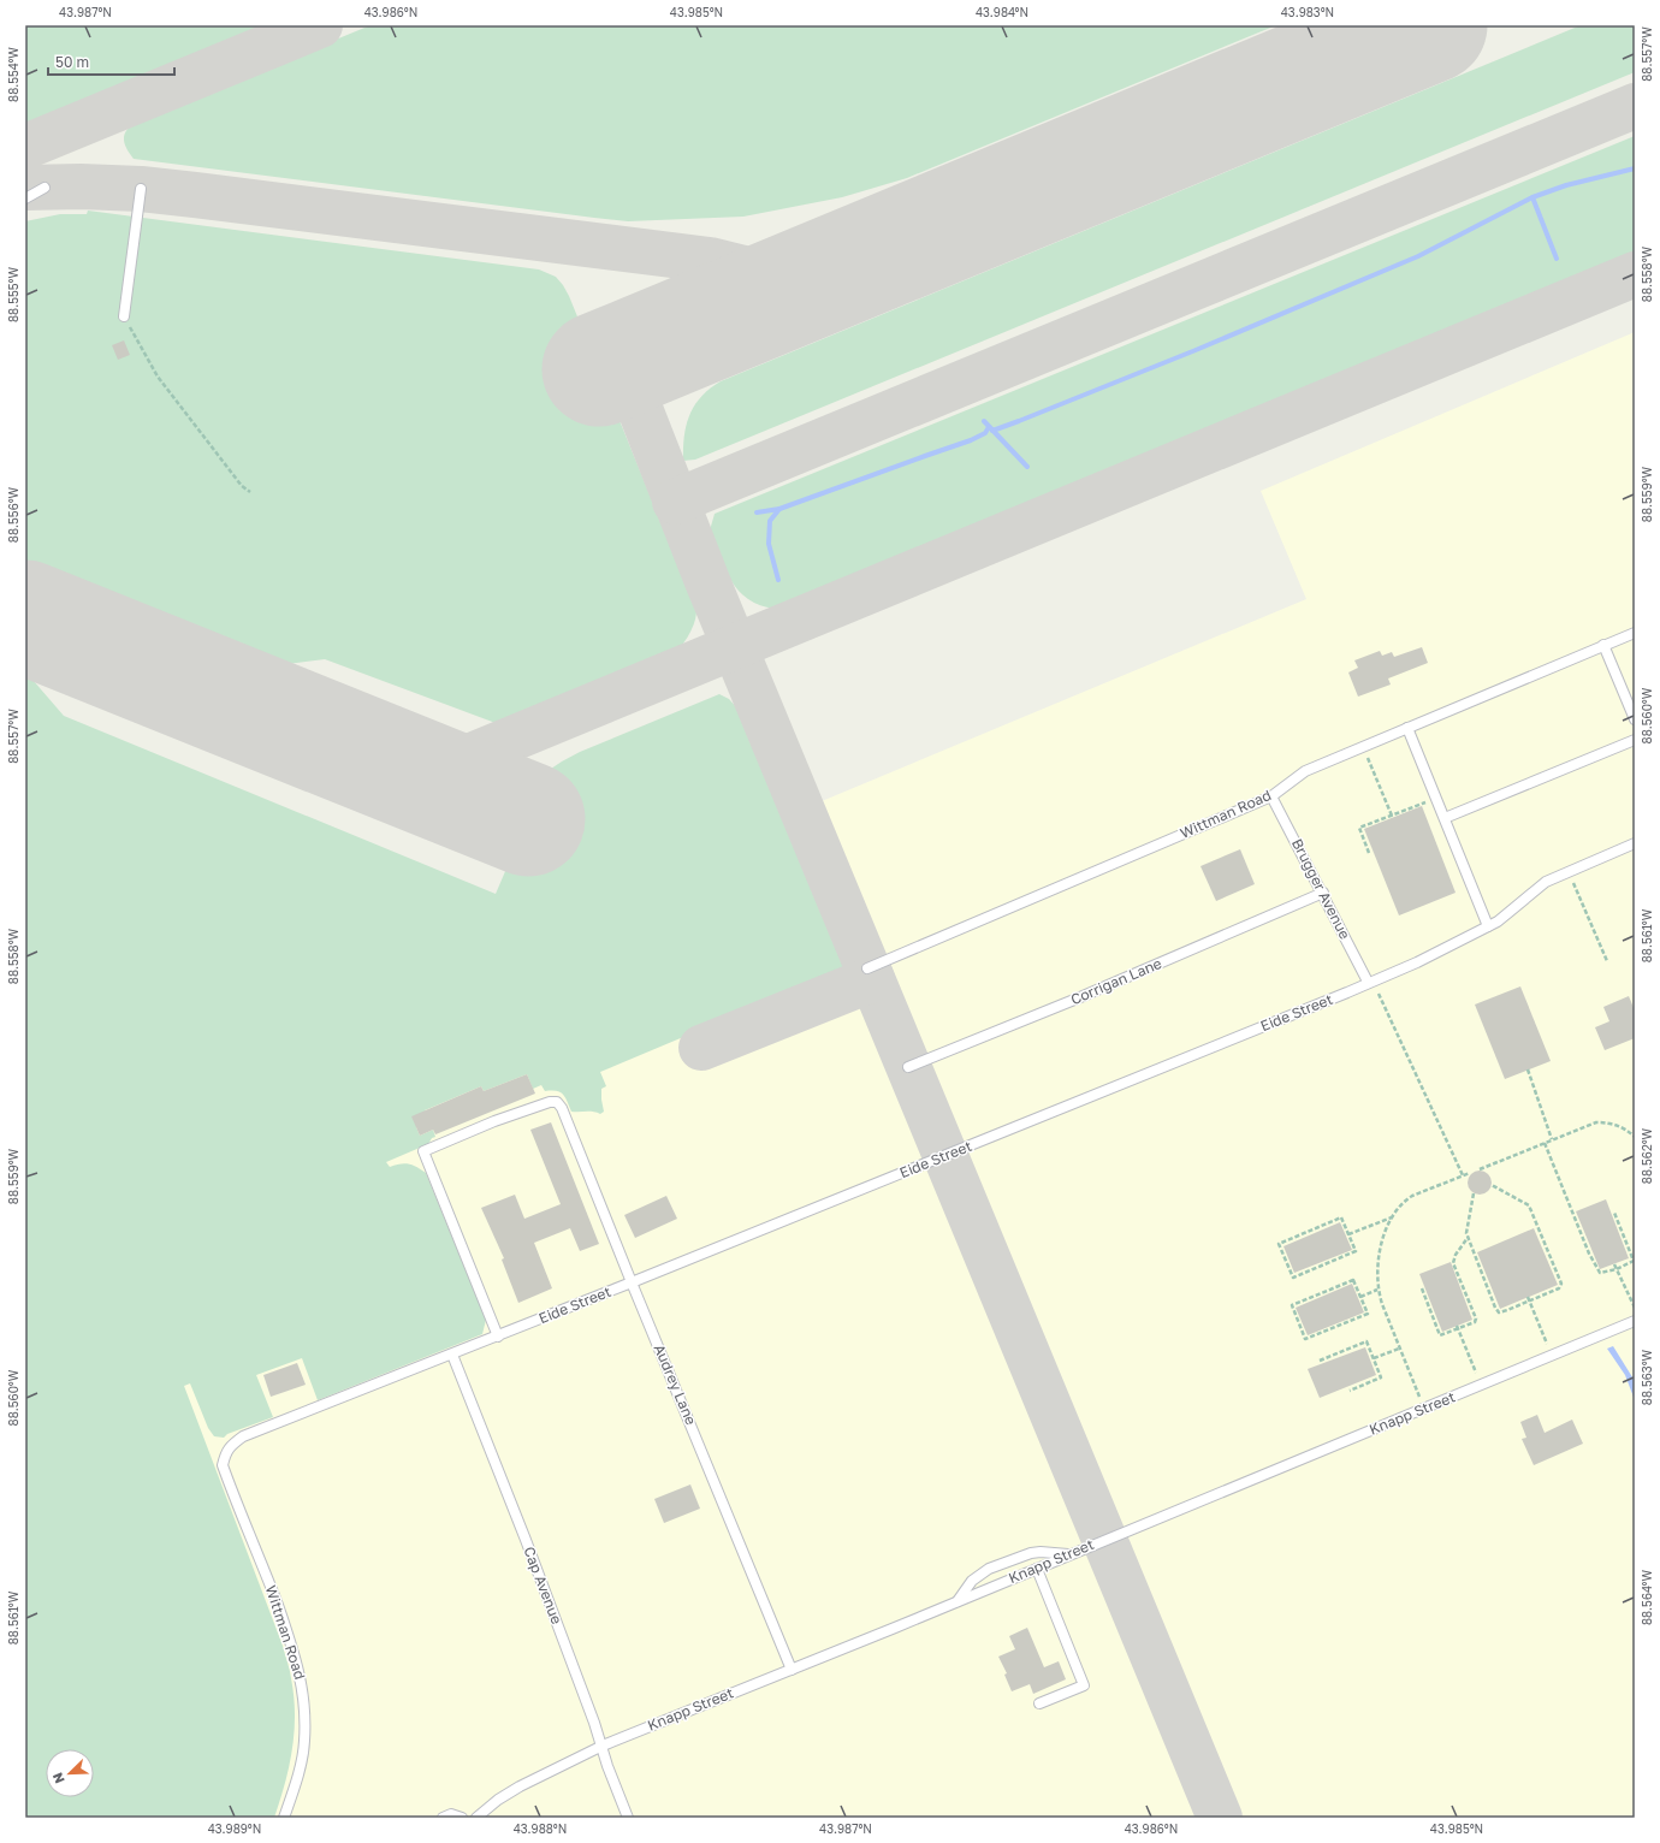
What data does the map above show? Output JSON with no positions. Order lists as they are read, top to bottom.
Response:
{
  "streets": {
    "lane": [
      "Wittman Road",
      "Brugger Avenue",
      "Corrigan Lane",
      "Eide Street",
      "Audrey Lane",
      "Knapp Street",
      "Cap Avenue"
    ]
  },
  "crossings": [
    ["Wittman Road", "Brugger Avenue"],
    ["Wittman Road", "Eide Street"],
    ["Brugger Avenue", "Corrigan Lane"],
    ["Brugger Avenue", "Eide Street"],
    ["Eide Street", "Audrey Lane"],
    ["Eide Street", "Cap Avenue"],
    ["Audrey Lane", "Knapp Street"],
    ["Knapp Street", "Cap Avenue"]
  ],
  "scale_bar": "50 m",
  "north": "bottom left",
  "coordinates": [
    "43.987°N",
    "43.986°N",
    "43.985°N",
    "43.984°N",
    "43.983°N",
    "88.557°W",
    "88.554°W",
    "88.558°W",
    "88.555°W",
    "88.559°W",
    "88.556°W",
    "88.560°W",
    "88.561°W",
    "88.562°W",
    "88.563°W",
    "88.564°W",
    "43.989°N",
    "43.988°N"
  ]
}
